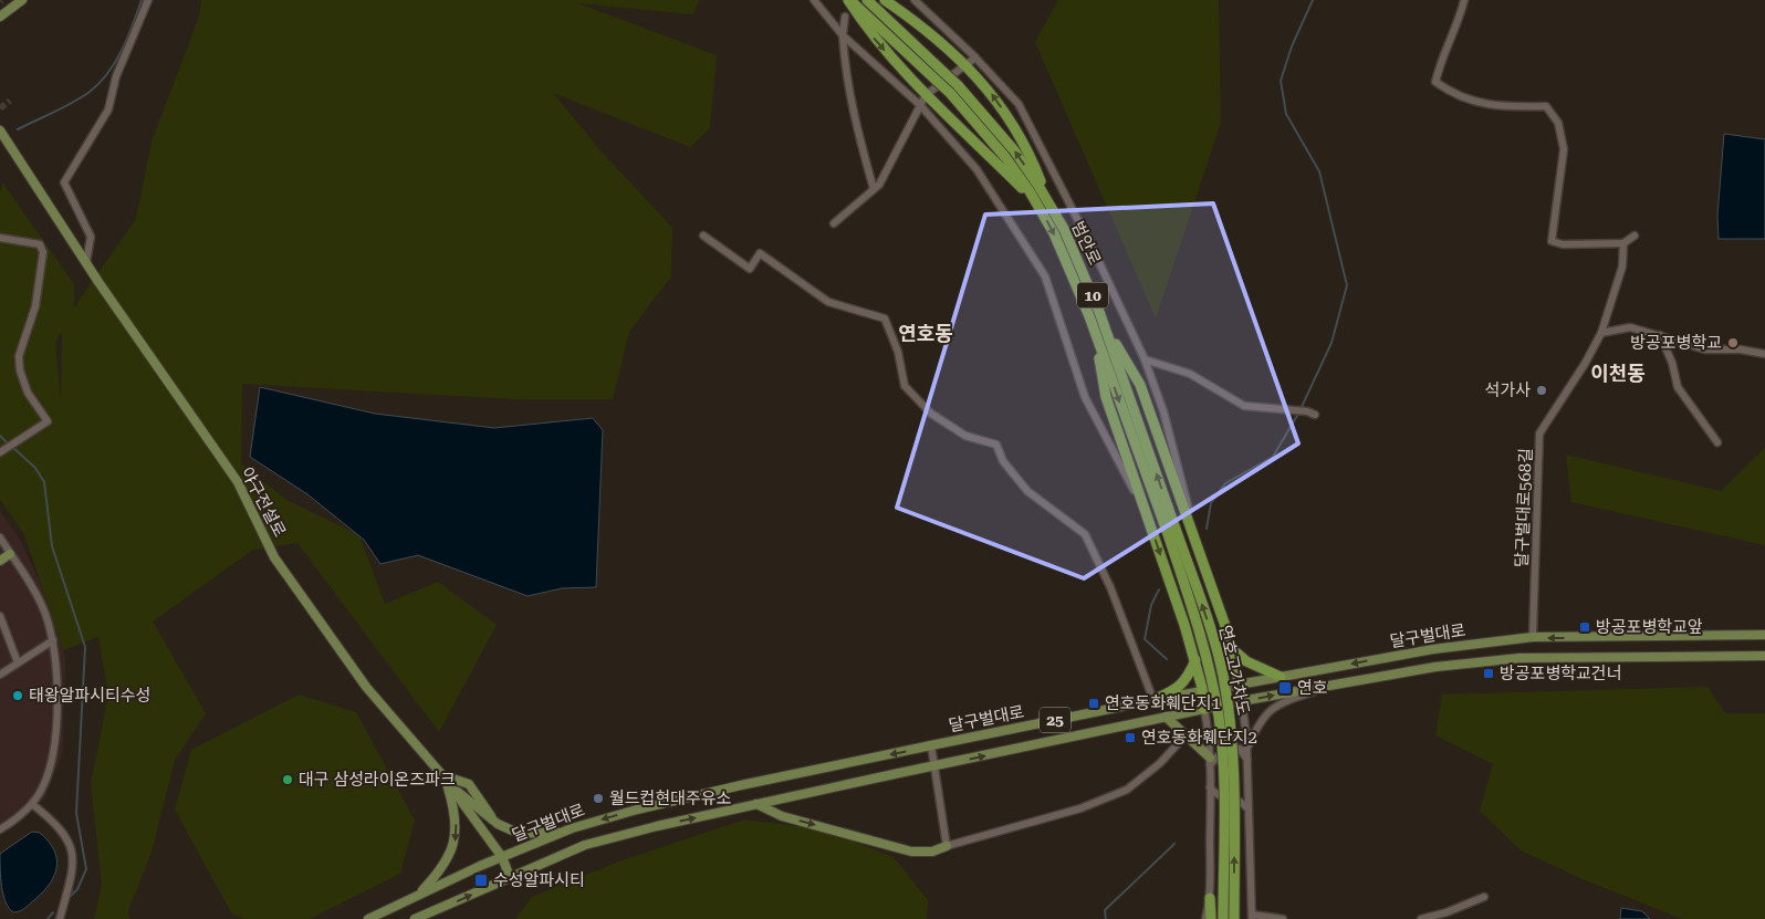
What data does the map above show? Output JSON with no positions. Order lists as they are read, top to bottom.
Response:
{
  "streets": {
    "highway": ["범안로", "10", "연호고가차도"],
    "main road": ["야구전설로", "달구벌대로", "25"],
    "street": ["달구벌대로568길"]
  },
  "crossings": [
    ["범안로", "연호고가차도"],
    ["야구전설로", "달구벌대로"],
    ["달구벌대로568길", "달구벌대로"]
  ],
  "districts": ["연호동", "이천동"],
  "places": {
    "other": [
      "방공포병학교",
      "석가사",
      "태왕알파시티수성",
      "대구 삼성라이온즈파크",
      "월드컵현대주유소"
    ],
    "transit": [
      "방공포병학교앞",
      "방공포병학교건너",
      "연호",
      "연호동화훼단지1",
      "연호동화훼단지2",
      "수성알파시티"
    ]
  }
}
